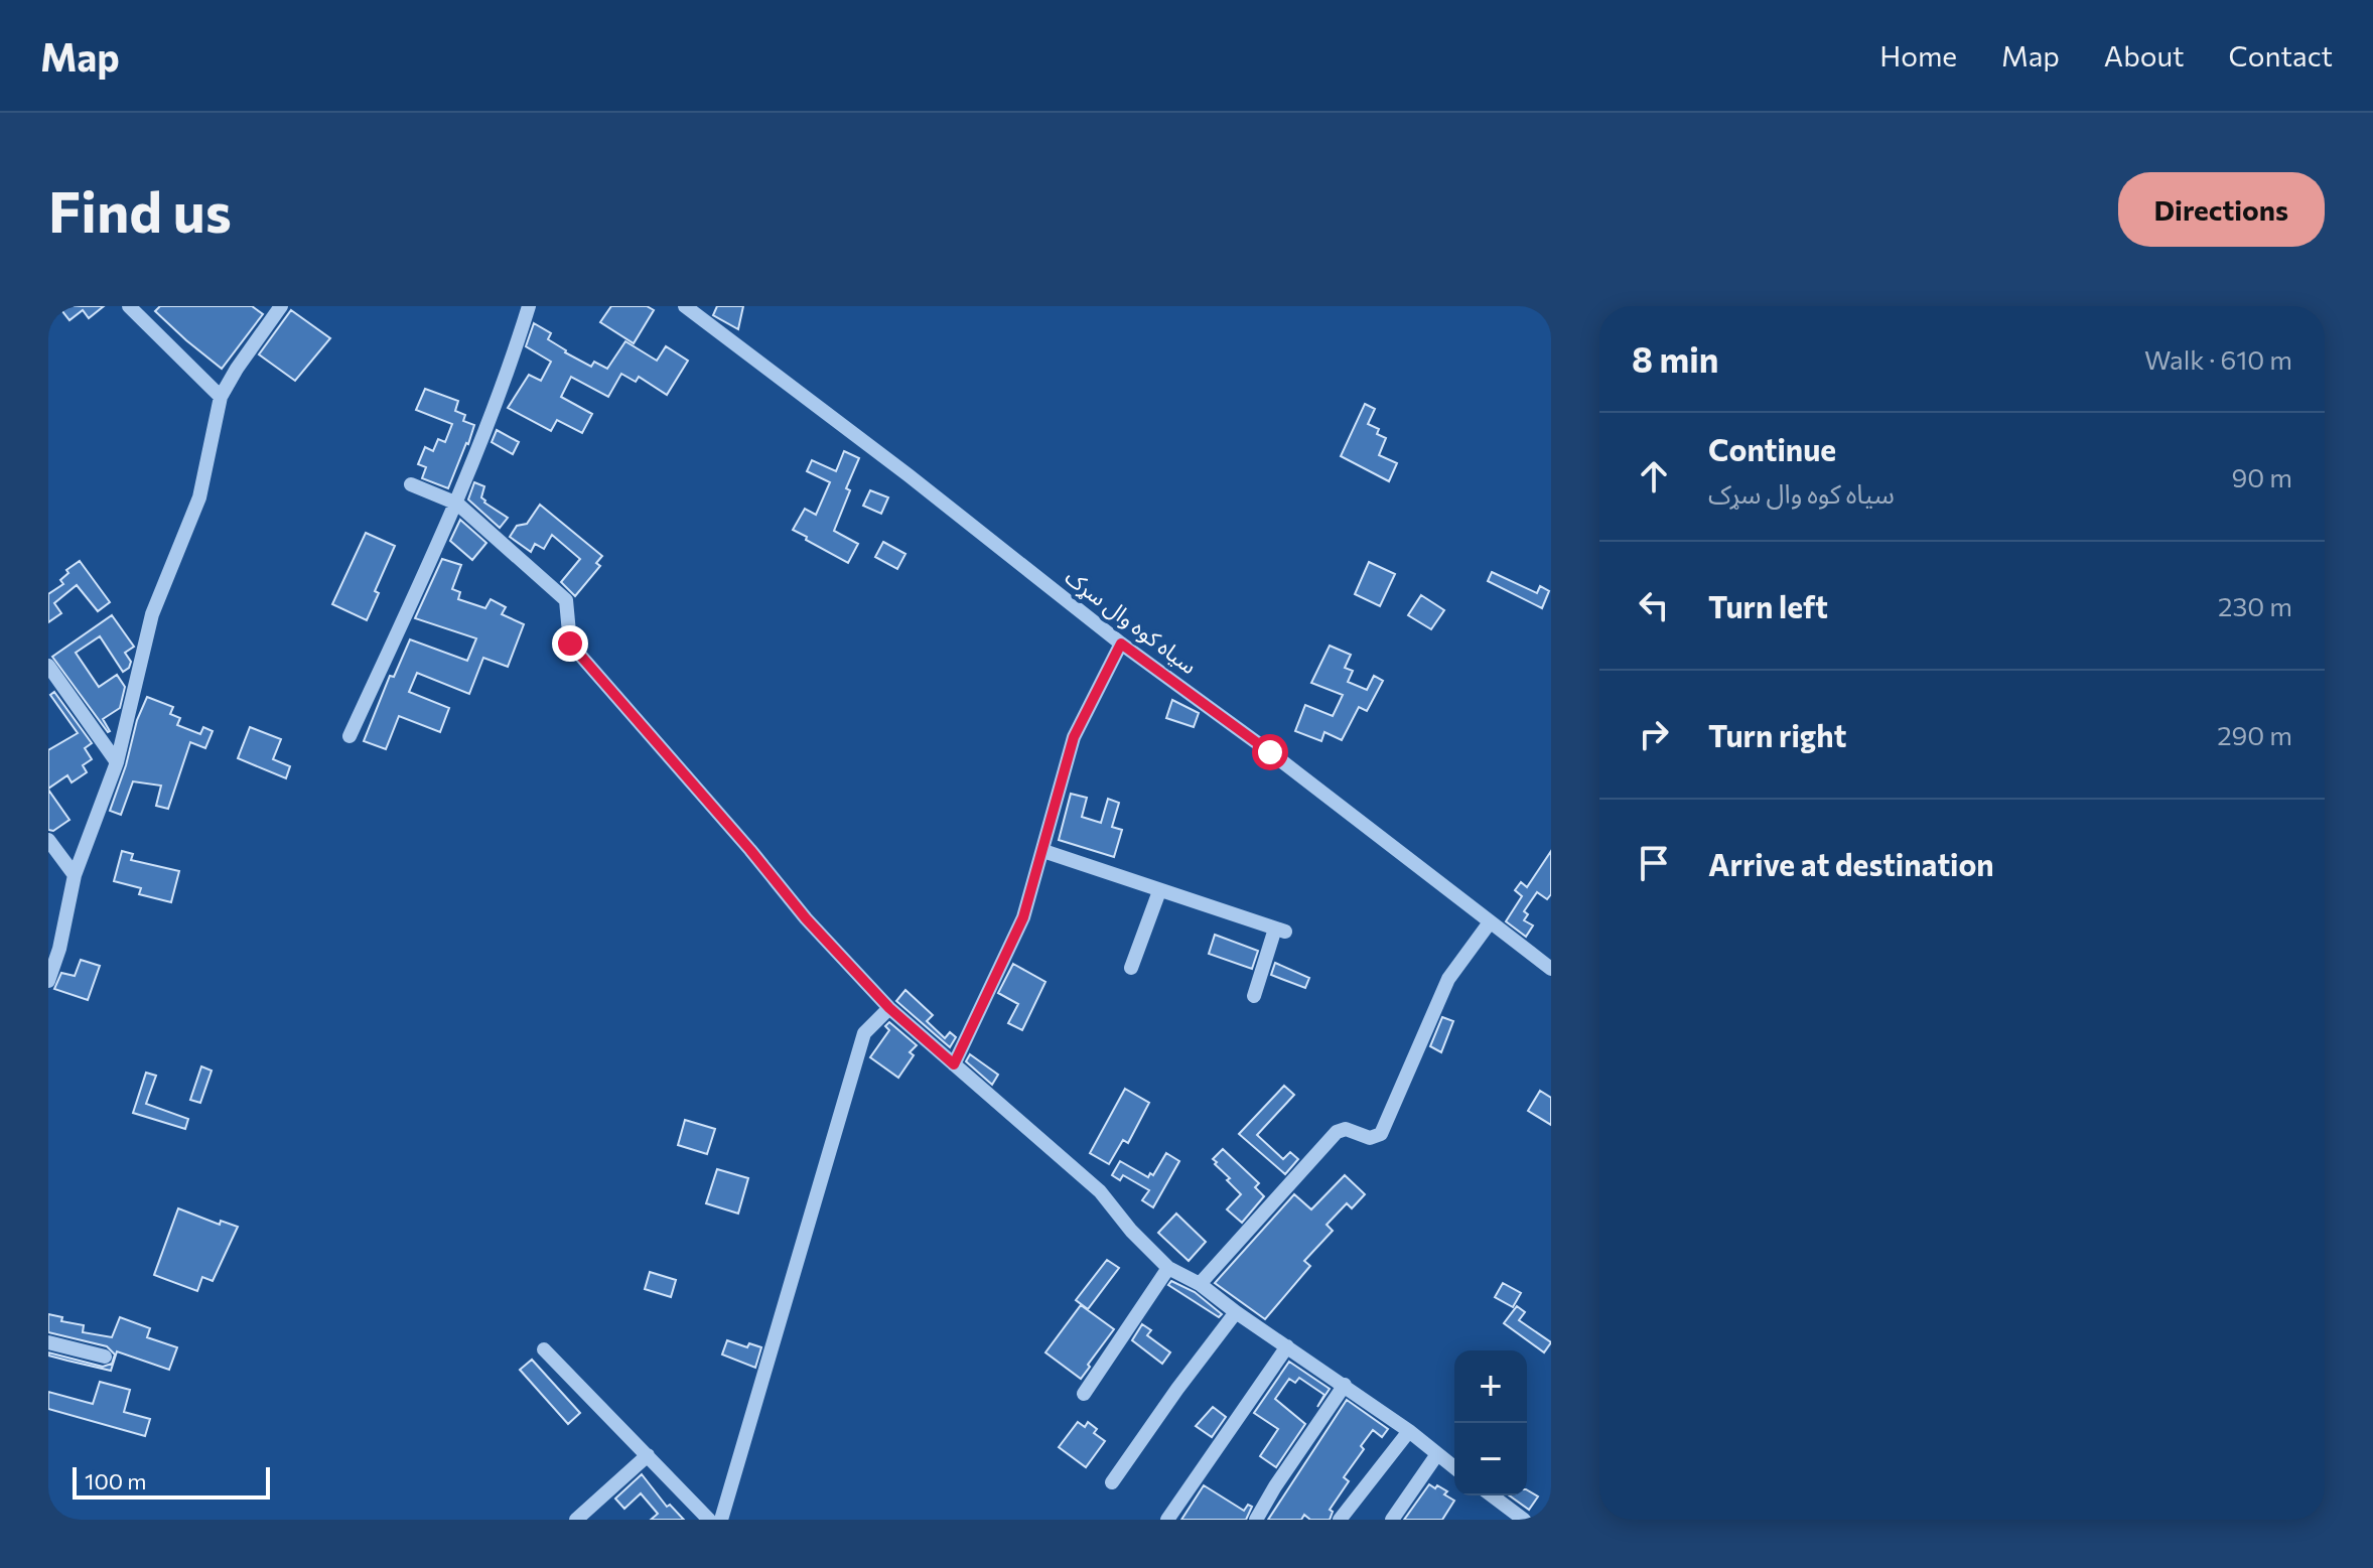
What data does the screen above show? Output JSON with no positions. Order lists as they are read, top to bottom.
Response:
{
  "streets": {
    "street": ["سیاه کوه وال سړک"]
  },
  "scale_bar": "100 m",
  "page": {
    "header": "Map",
    "nav": [
      "Home",
      "Map",
      "About",
      "Contact"
    ],
    "buttons": "Directions",
    "title": "Find us",
    "heading": ["8 min", "Walk · 610 m"],
    "list": [
      ["Continue", "سیاه کوه وال سړک", "90 m"],
      ["Turn left", "230 m"],
      ["Turn right", "290 m"],
      "Arrive at destination"
    ],
    "map_buttons": ["+", "−"],
    "scale": "100 m"
  }
}
